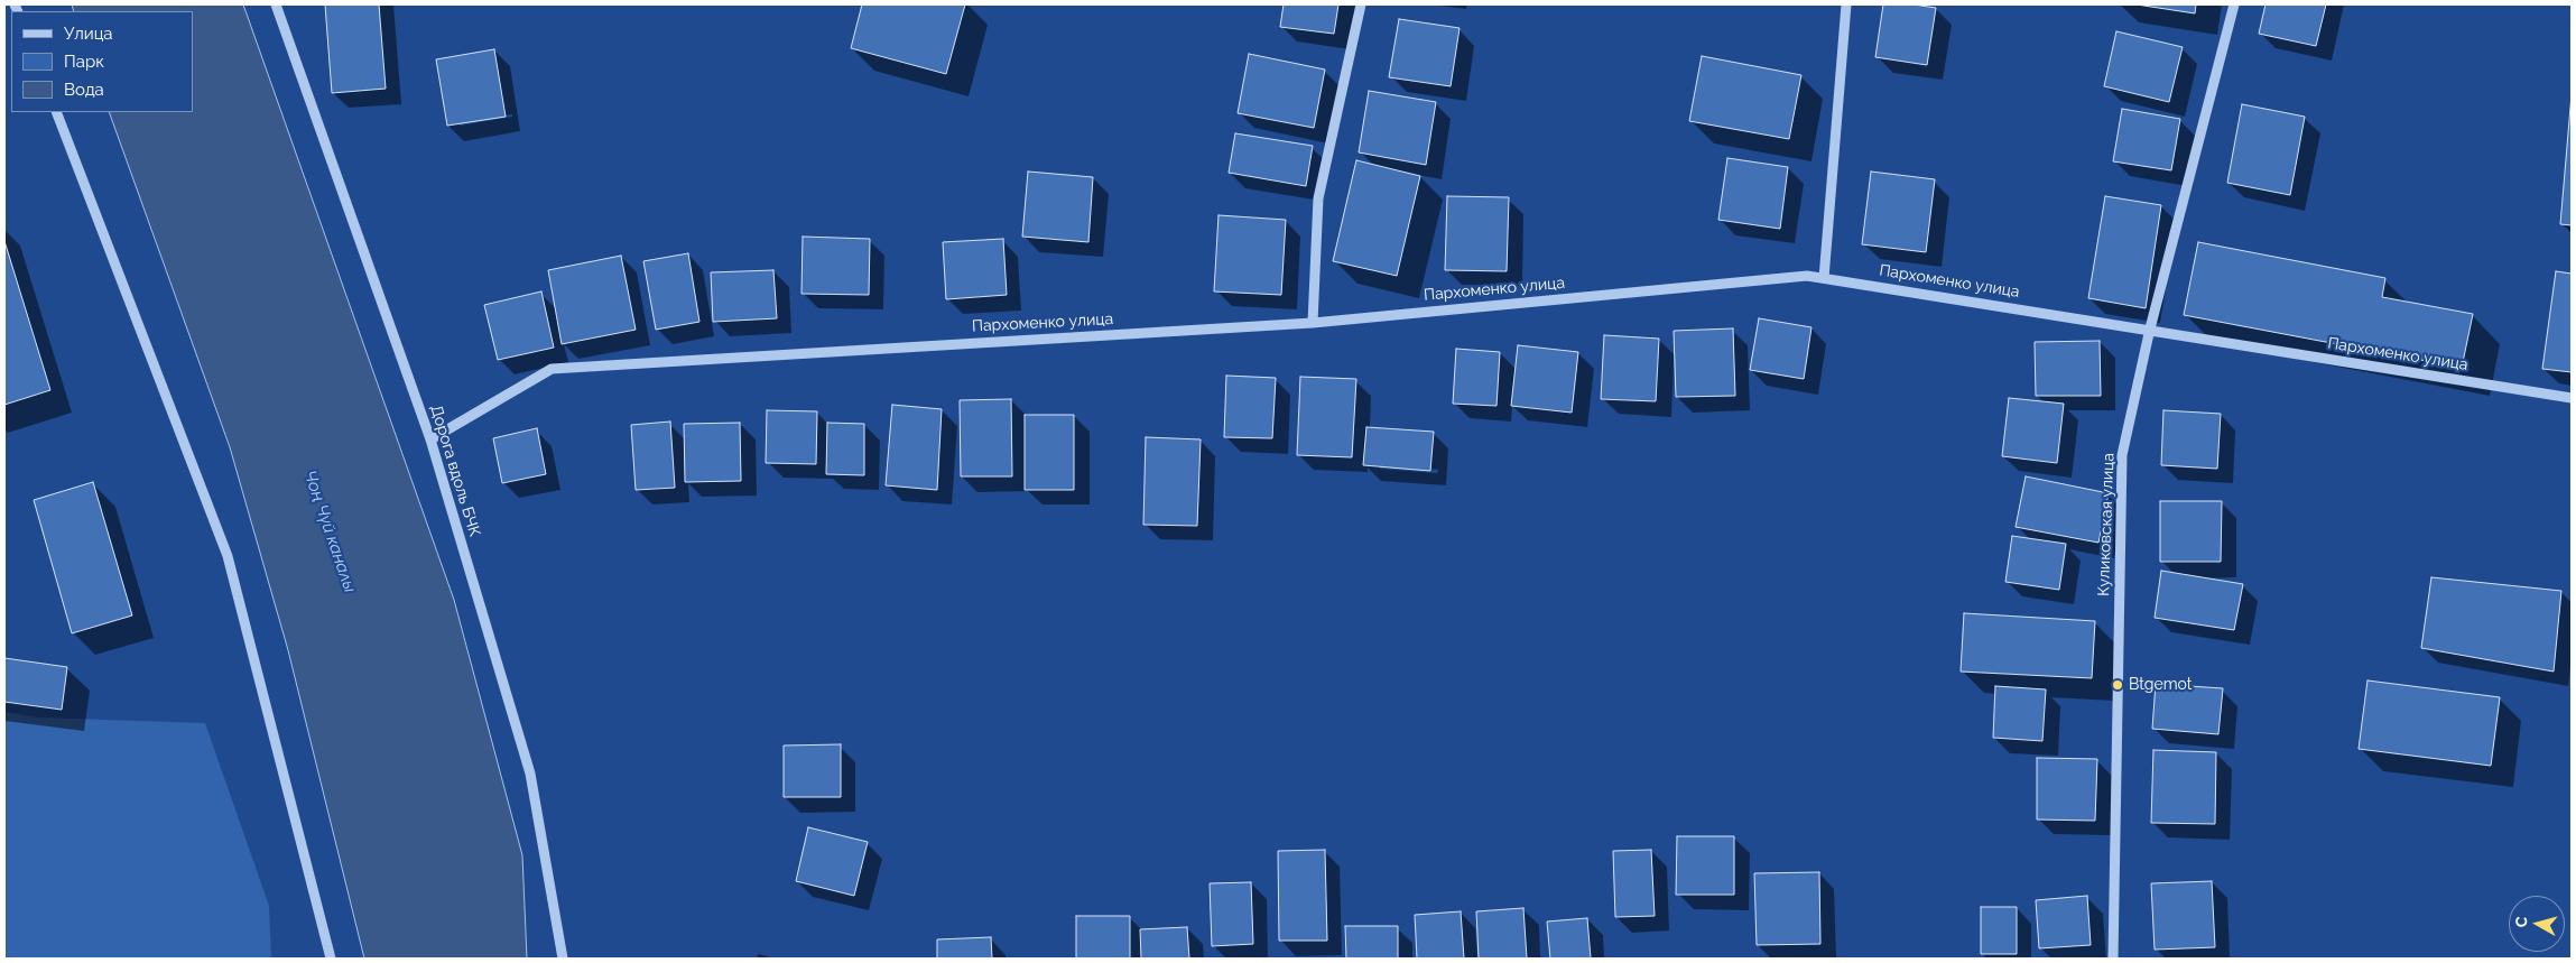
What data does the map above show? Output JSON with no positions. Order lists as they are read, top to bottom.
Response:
{
  "streets": {
    "street": ["Пархоменко улица", "Дорога вдоль БЧК", "Куликовская улица"]
  },
  "crossings": [
    ["Пархоменко улица", "Дорога вдоль БЧК"],
    ["Пархоменко улица", "Куликовская улица"]
  ],
  "water": ["Чоң Чүй каналы"],
  "places": ["Btgemot"],
  "legend": ["Улица", "Парк", "Вода"],
  "north": "left"
}
